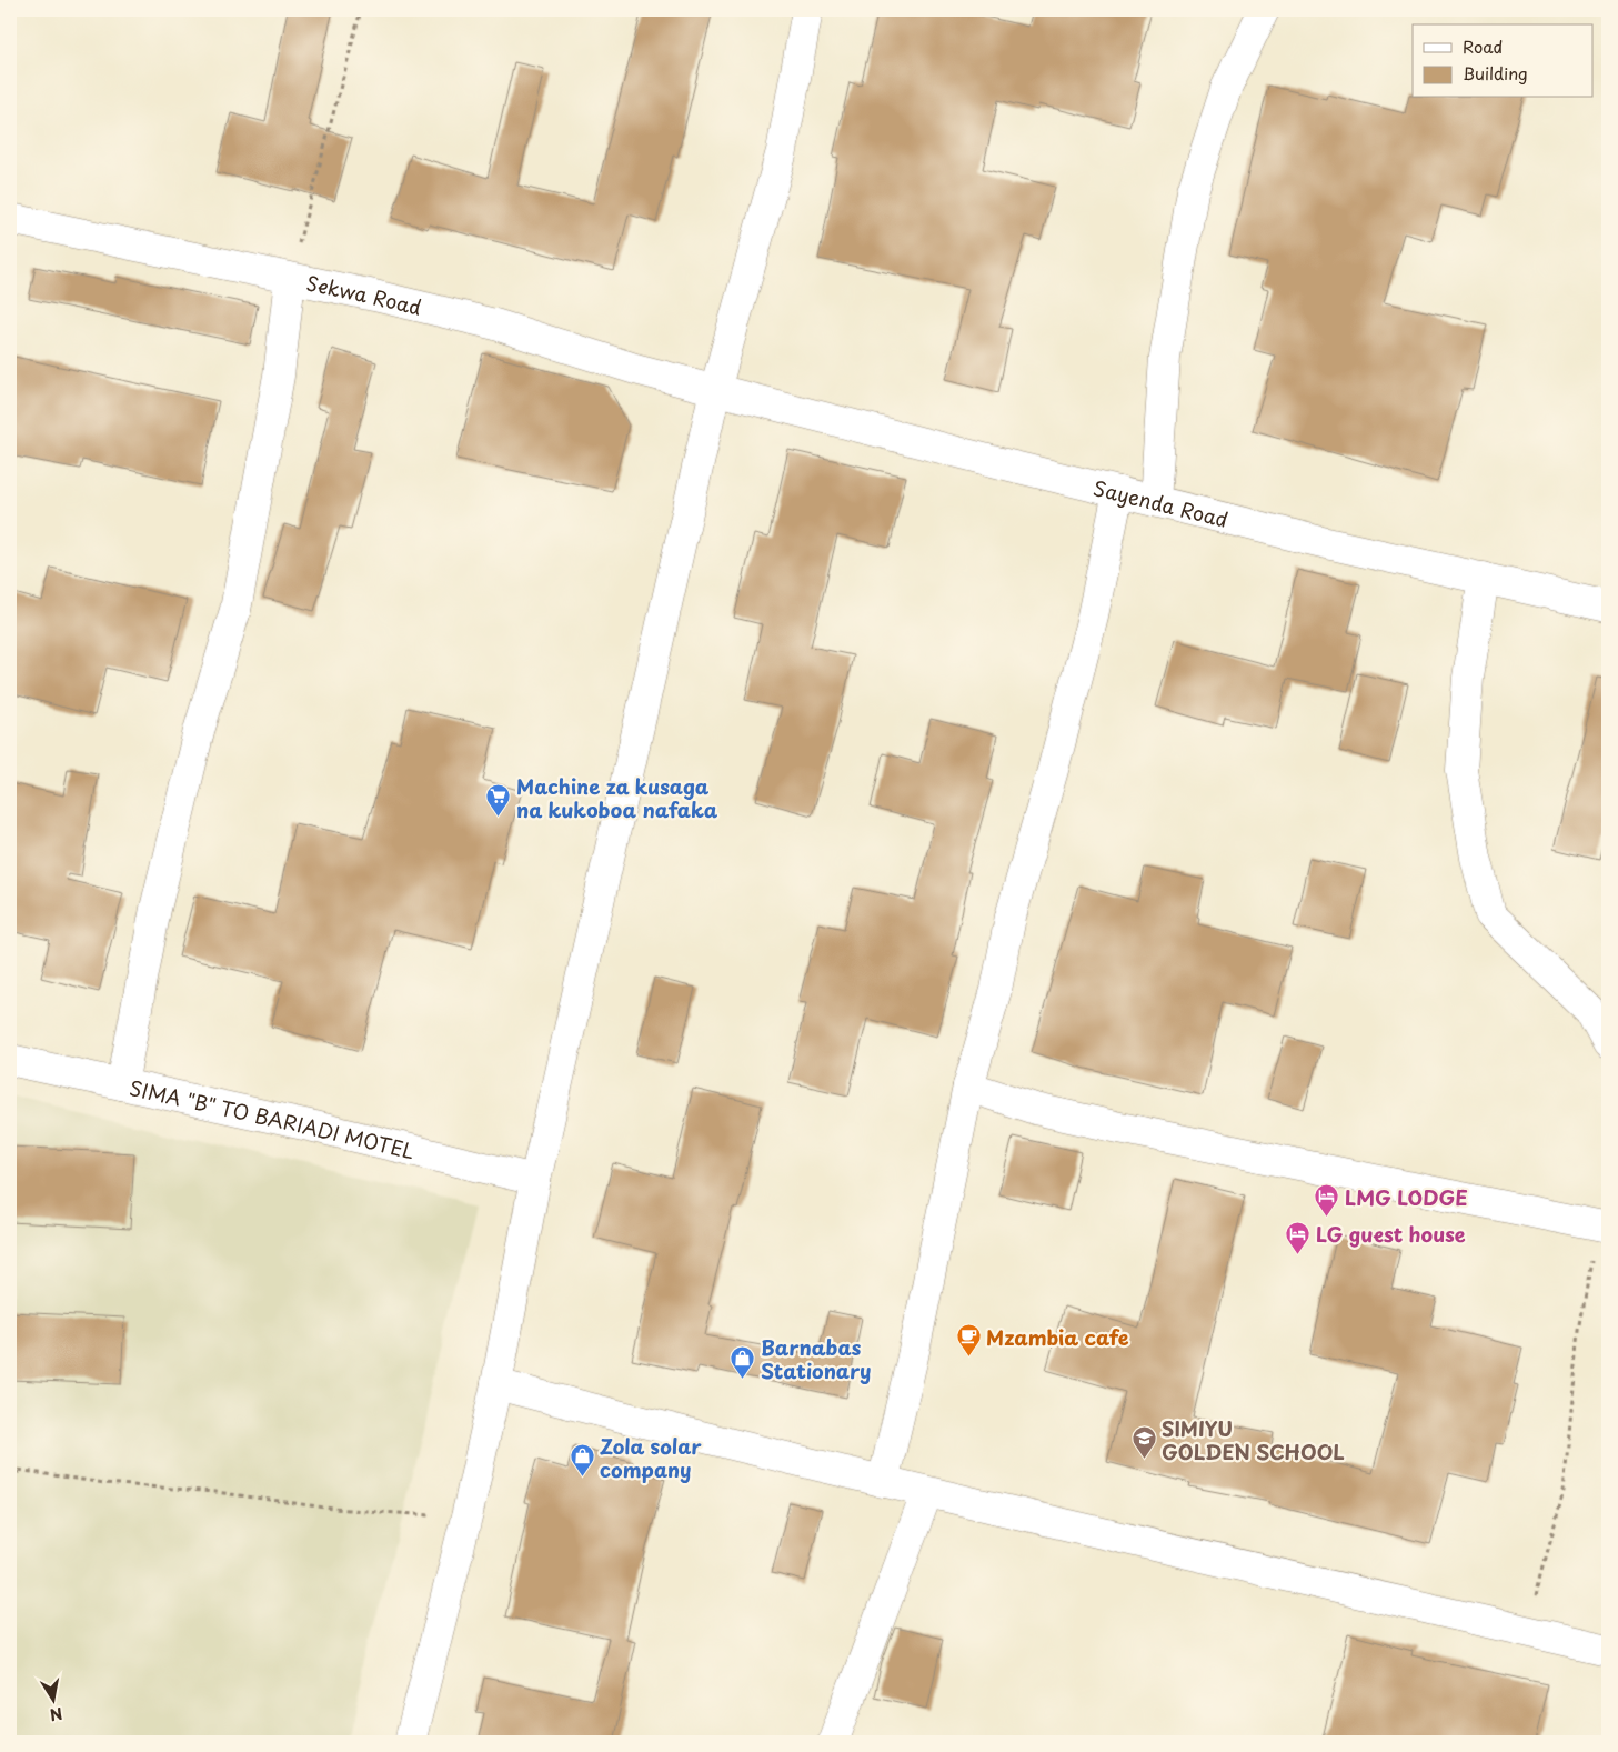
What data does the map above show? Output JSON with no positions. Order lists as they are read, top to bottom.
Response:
{
  "streets": {
    "street": ["Sekwa Road", "Sayenda Road", "SIMA \"B\" TO BARIADI MOTEL"]
  },
  "crossings": [
    ["Sekwa Road", "Sayenda Road"]
  ],
  "places": {
    "supermarket": ["Machine za kusaga na kukoboa nafaka"],
    "hotel": ["LMG LODGE", "LG guest house"],
    "cafe": ["Mzambia cafe"],
    "shop": ["Barnabas Stationary", "Zola solar company"],
    "school or university": ["SIMIYU GOLDEN SCHOOL"]
  },
  "legend": ["Road", "Building"],
  "north": "bottom"
}
